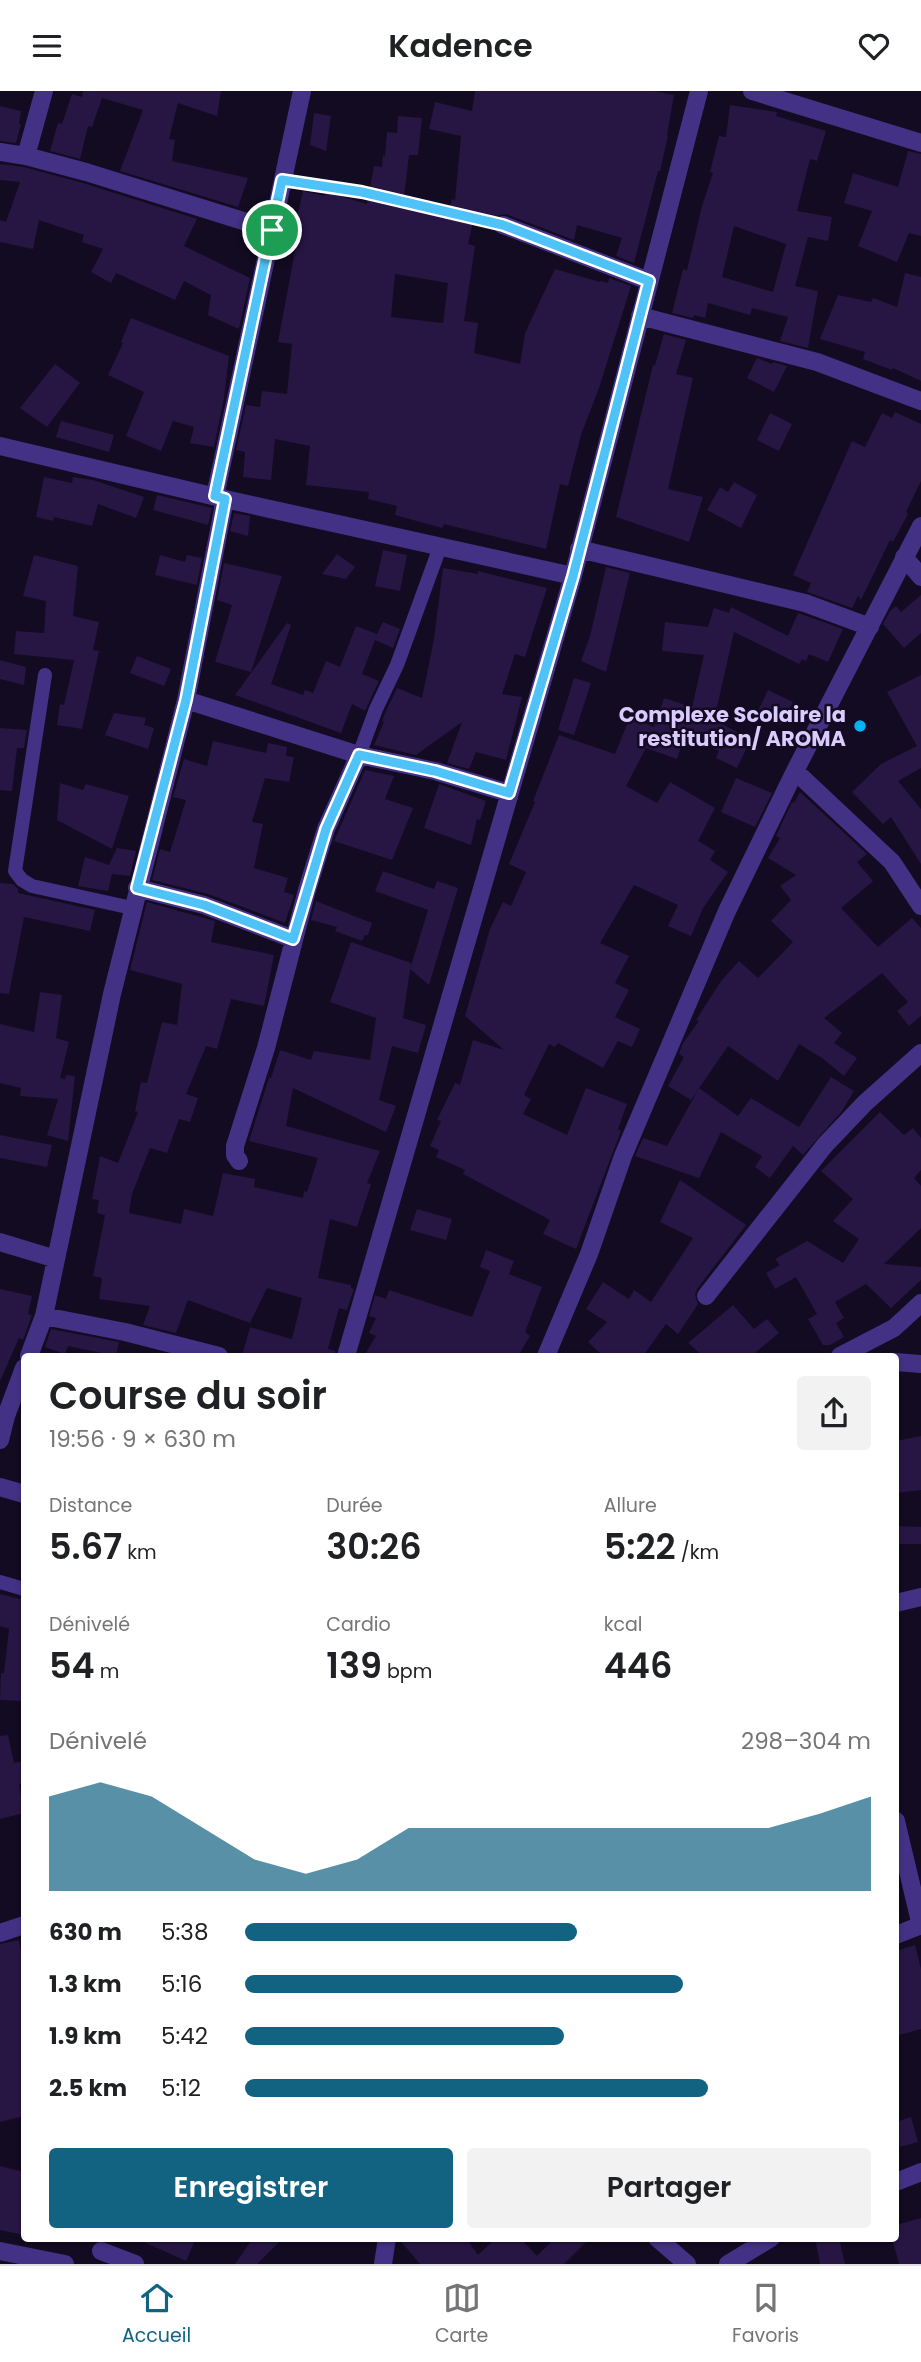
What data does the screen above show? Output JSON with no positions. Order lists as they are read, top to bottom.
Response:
{
  "places": ["Complexe Scolaire la restitution/ AROMA"],
  "page": {
    "header": "Kadence",
    "heading": ["Course du soir", "19:56 · 9 × 630 m"],
    "stats": [
      ["Distance", "5.67 km"],
      ["Durée", "30:26"],
      ["Allure", "5:22 /km"],
      ["Dénivelé", "54 m"],
      ["Cardio", "139 bpm"],
      ["kcal", "446"]
    ],
    "chart": ["Dénivelé", "298–304 m"],
    "list": [
      {
        "name": "630 m",
        "note": "5:38"
      },
      {
        "name": "1.3 km",
        "note": "5:16"
      },
      {
        "name": "1.9 km",
        "note": "5:42"
      },
      {
        "name": "2.5 km",
        "note": "5:12"
      }
    ],
    "buttons": ["Enregistrer", "Partager"],
    "tabs": ["Accueil", "Carte", "Favoris"]
  }
}
